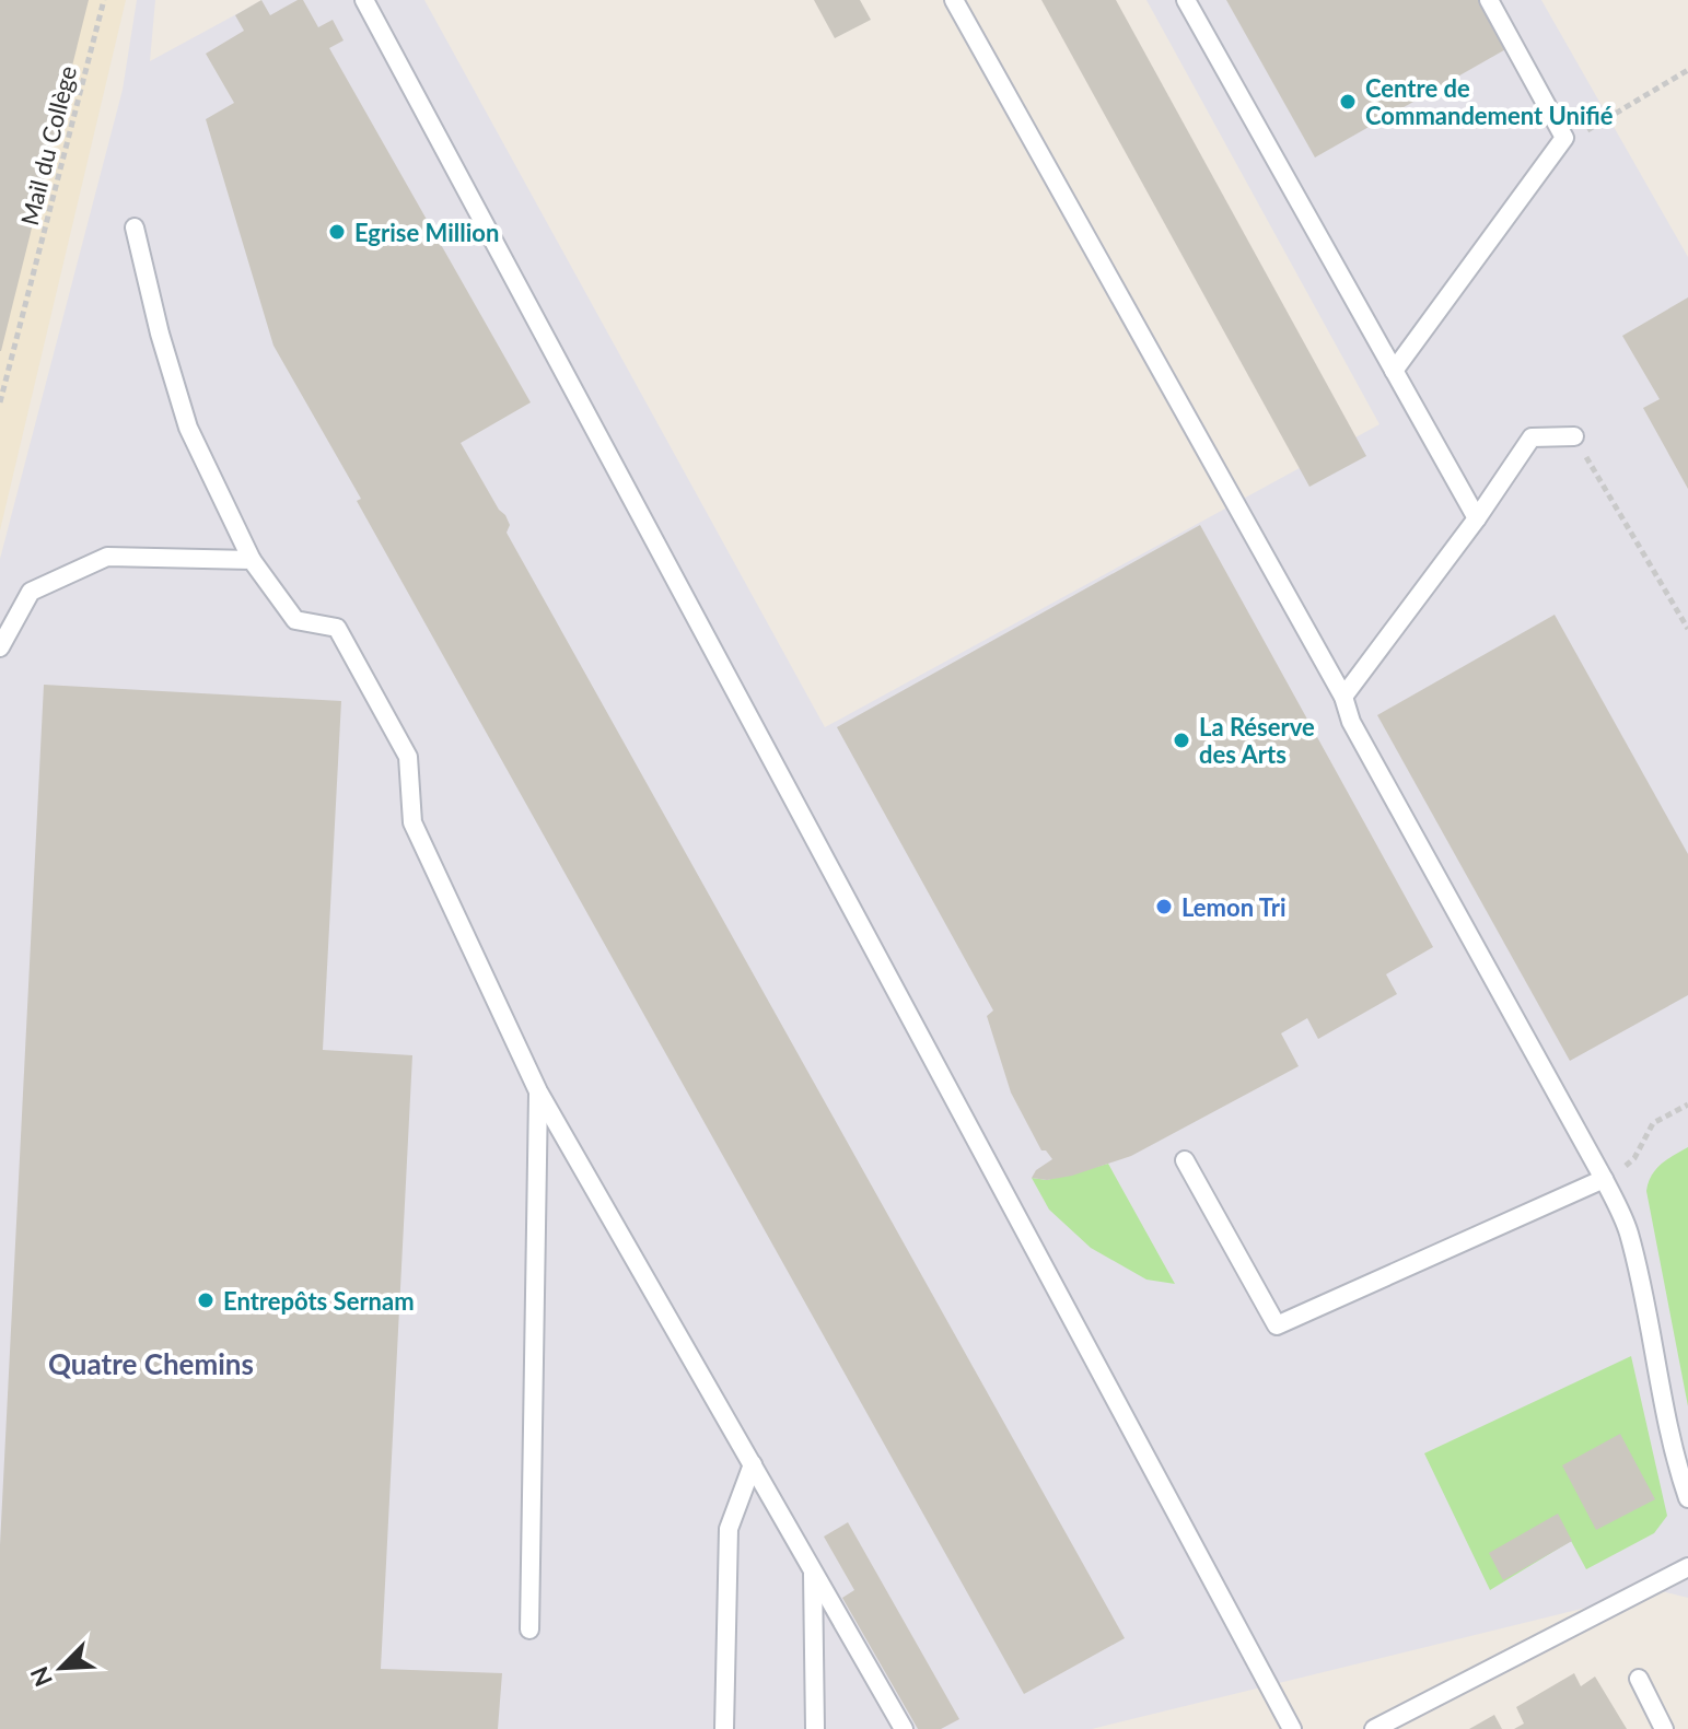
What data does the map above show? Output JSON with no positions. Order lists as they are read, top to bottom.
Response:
{
  "streets": {
    "path": ["Mail du Collège"]
  },
  "districts": ["Quatre Chemins"],
  "places": [
    "Centre de Commandement Unifié",
    "Egrise Million",
    "La Réserve des Arts",
    "Lemon Tri",
    "Entrepôts Sernam"
  ],
  "north": "bottom left"
}
